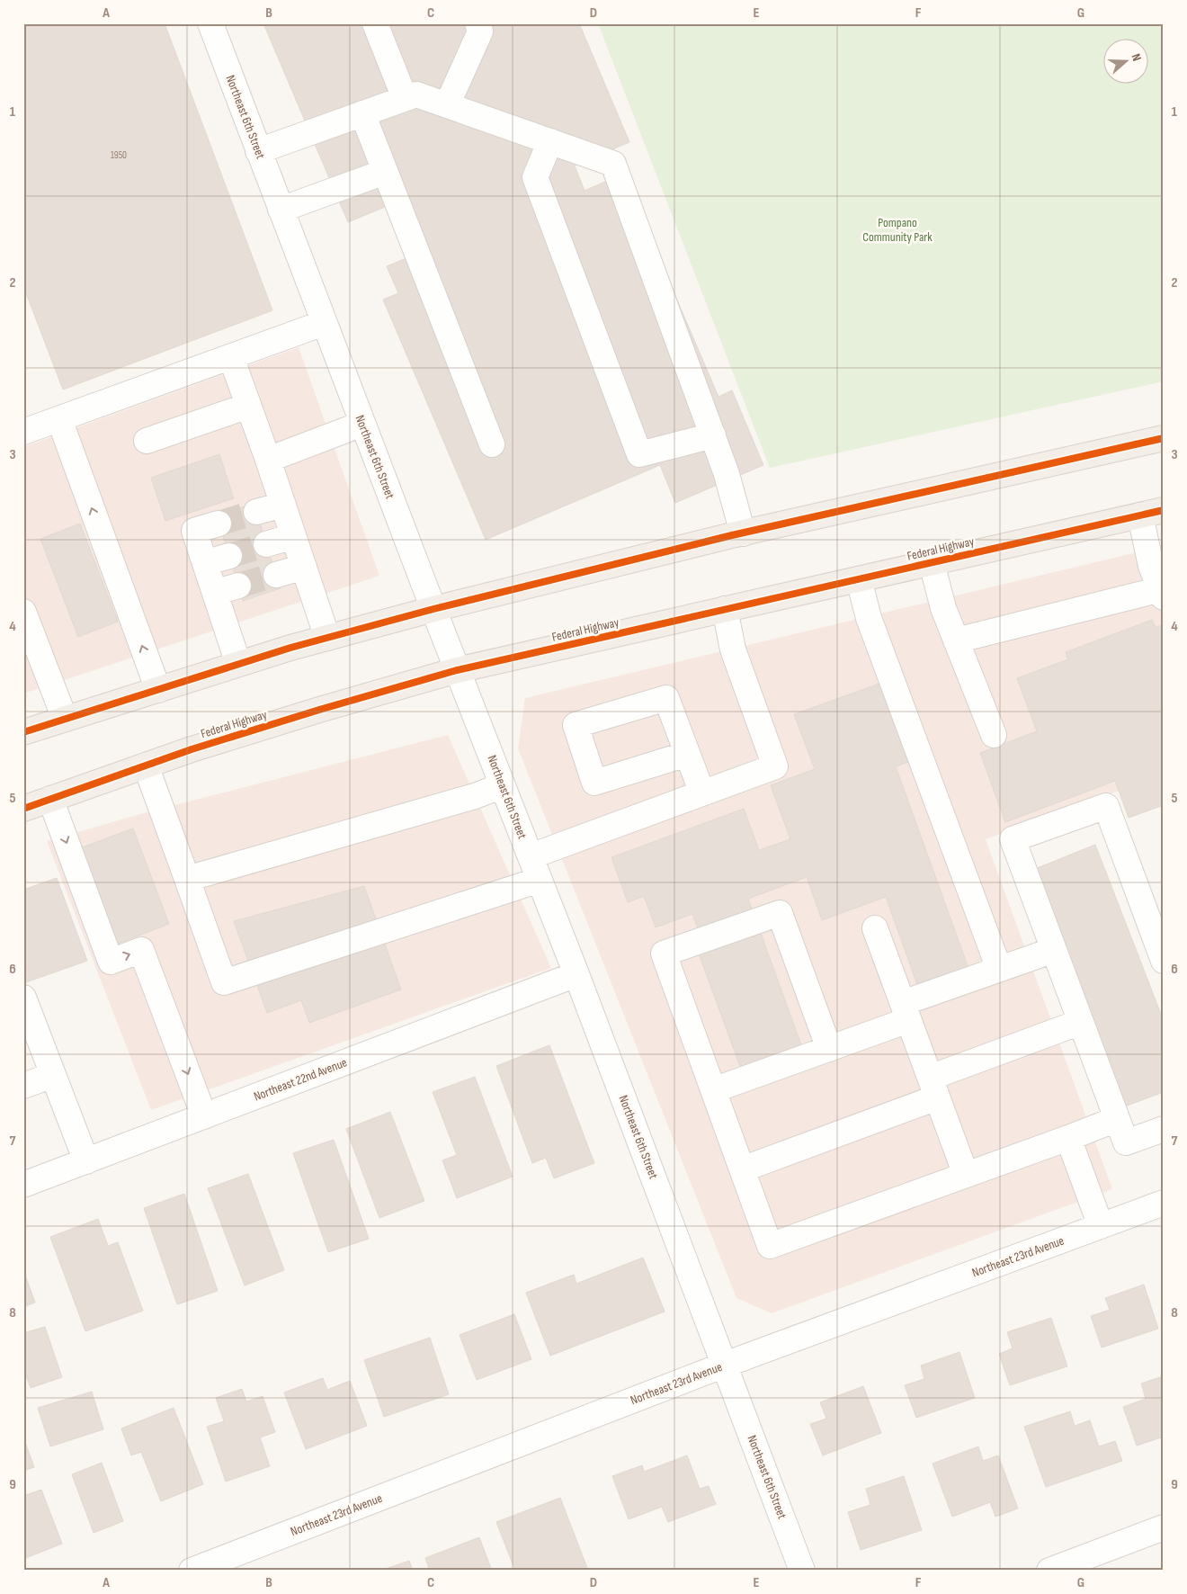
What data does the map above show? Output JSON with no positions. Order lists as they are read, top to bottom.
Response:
{
  "streets": {
    "main road": ["Federal Highway"],
    "street": ["Northeast 6th Street", "Northeast 22nd Avenue", "Northeast 23rd Avenue"]
  },
  "crossings": [
    ["Northeast 6th Street", "Federal Highway"],
    ["Northeast 6th Street", "Northeast 22nd Avenue"],
    ["Northeast 6th Street", "Northeast 23rd Avenue"]
  ],
  "parks": ["Pompano Community Park"],
  "house_numbers": ["1950"],
  "north": "right",
  "grid": {
    "columns": [
      "A",
      "B",
      "C",
      "D",
      "E",
      "F",
      "G"
    ],
    "rows": [
      "1",
      "2",
      "3",
      "4",
      "5",
      "6",
      "7",
      "8",
      "9"
    ]
  }
}
